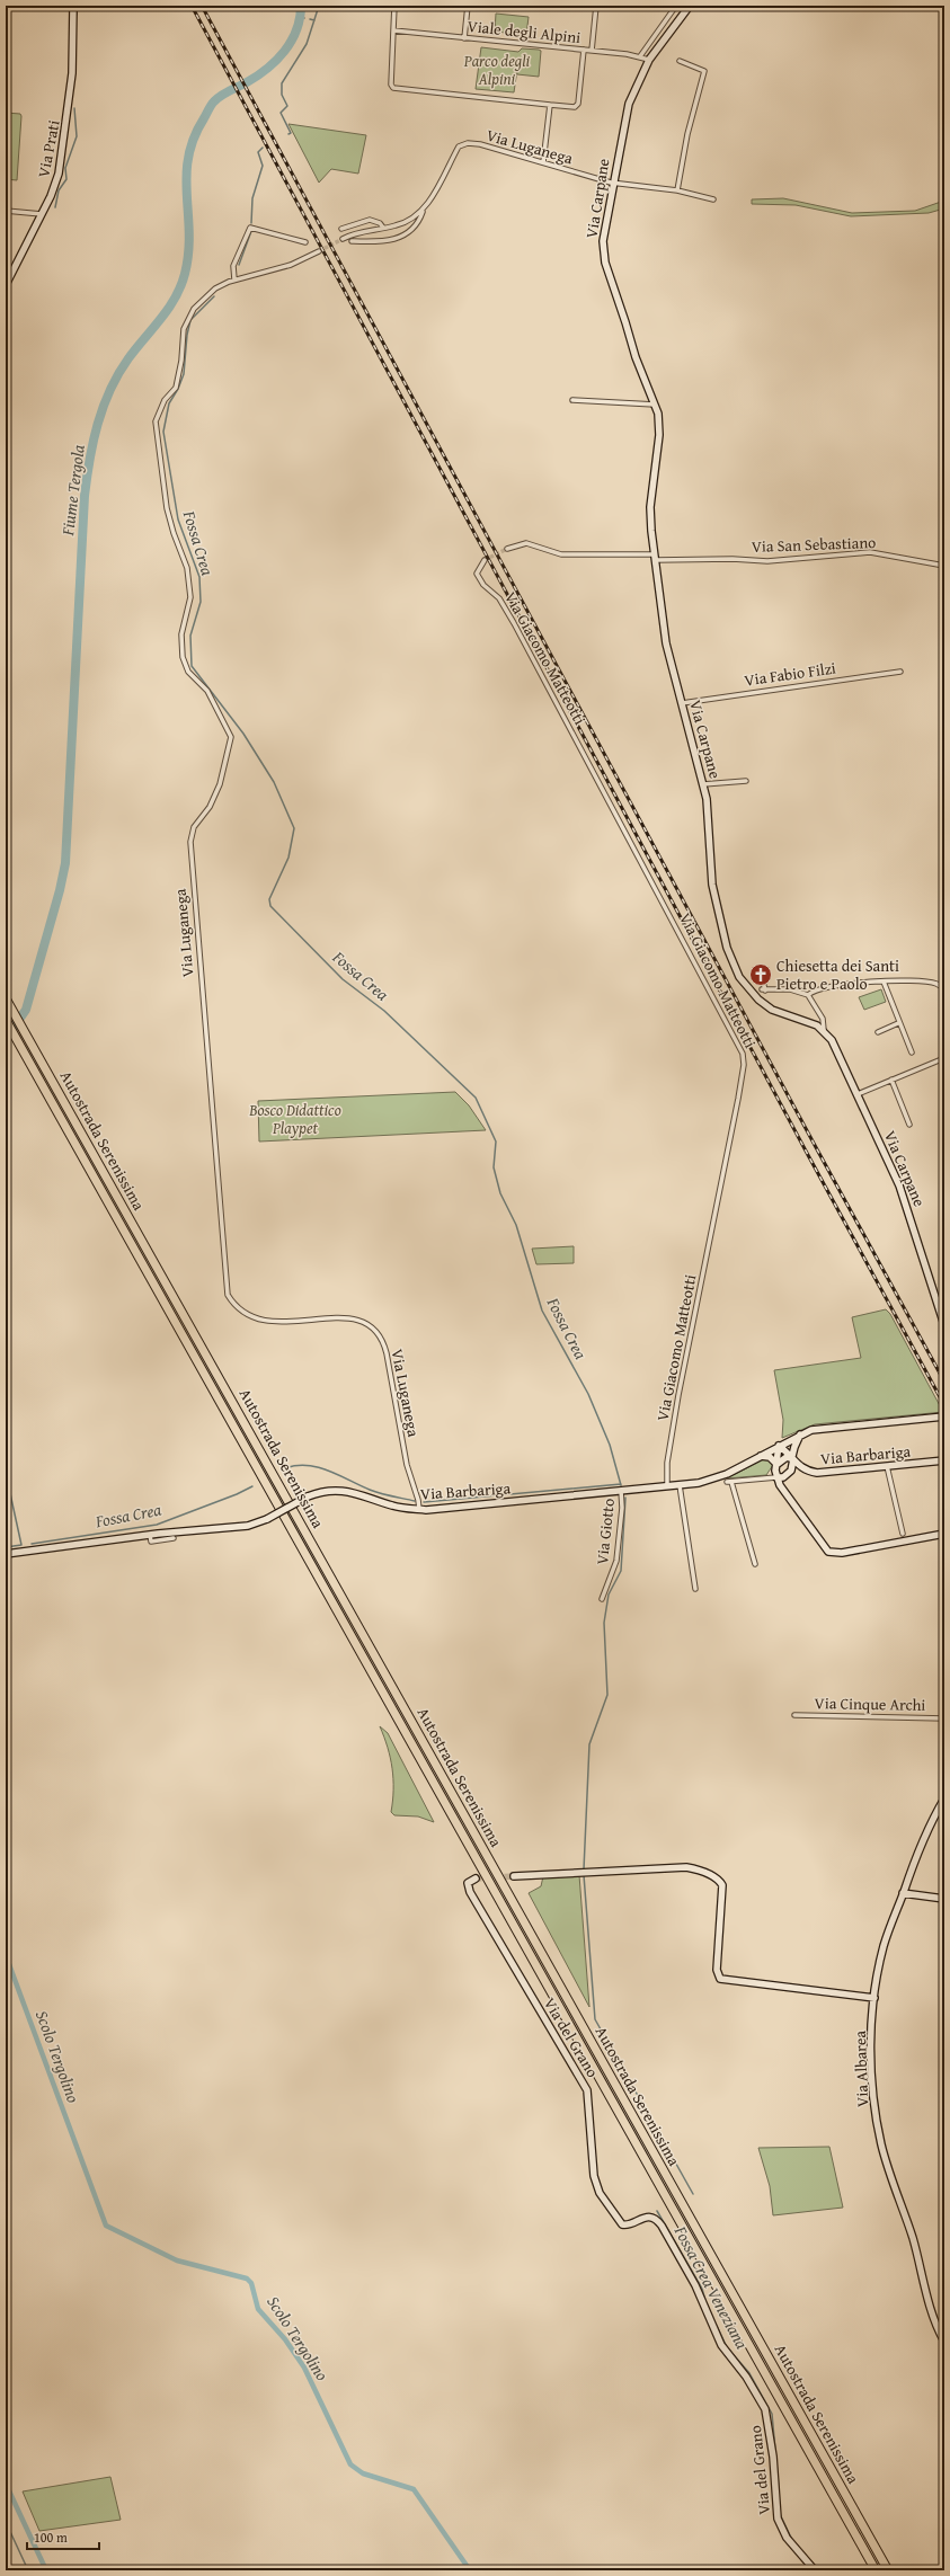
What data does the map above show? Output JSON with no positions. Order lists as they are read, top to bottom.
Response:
{
  "streets": {
    "highway": ["Autostrada Serenissima"],
    "street": [
      "Viale degli Alpini",
      "Via Luganega",
      "Via Prati",
      "Via Carpane",
      "Via San Sebastiano",
      "Via Giacomo Matteotti",
      "Via Fabio Filzi",
      "Via Barbariga",
      "Via Giotto",
      "Via Cinque Archi",
      "Via del Grano",
      "Via Albarea"
    ]
  },
  "crossings": [
    ["Viale degli Alpini", "Via Carpane"],
    ["Via Luganega", "Via Carpane"],
    ["Via Luganega", "Via Barbariga"],
    ["Via Carpane", "Via San Sebastiano"],
    ["Via Carpane", "Via Fabio Filzi"],
    ["Via Giacomo Matteotti", "Via Barbariga"],
    ["Via Barbariga", "Via Giotto"]
  ],
  "water": [
    "Fiume Tergola",
    "Fossa Crea",
    "Scolo Tergolino",
    "Fossa Crea Veneziana"
  ],
  "parks": ["Parco degli Alpini", "Bosco Didattico Playpet"],
  "places": {
    "church": ["Chiesetta dei Santi Pietro e Paolo"]
  },
  "scale_bar": "100 m"
}
